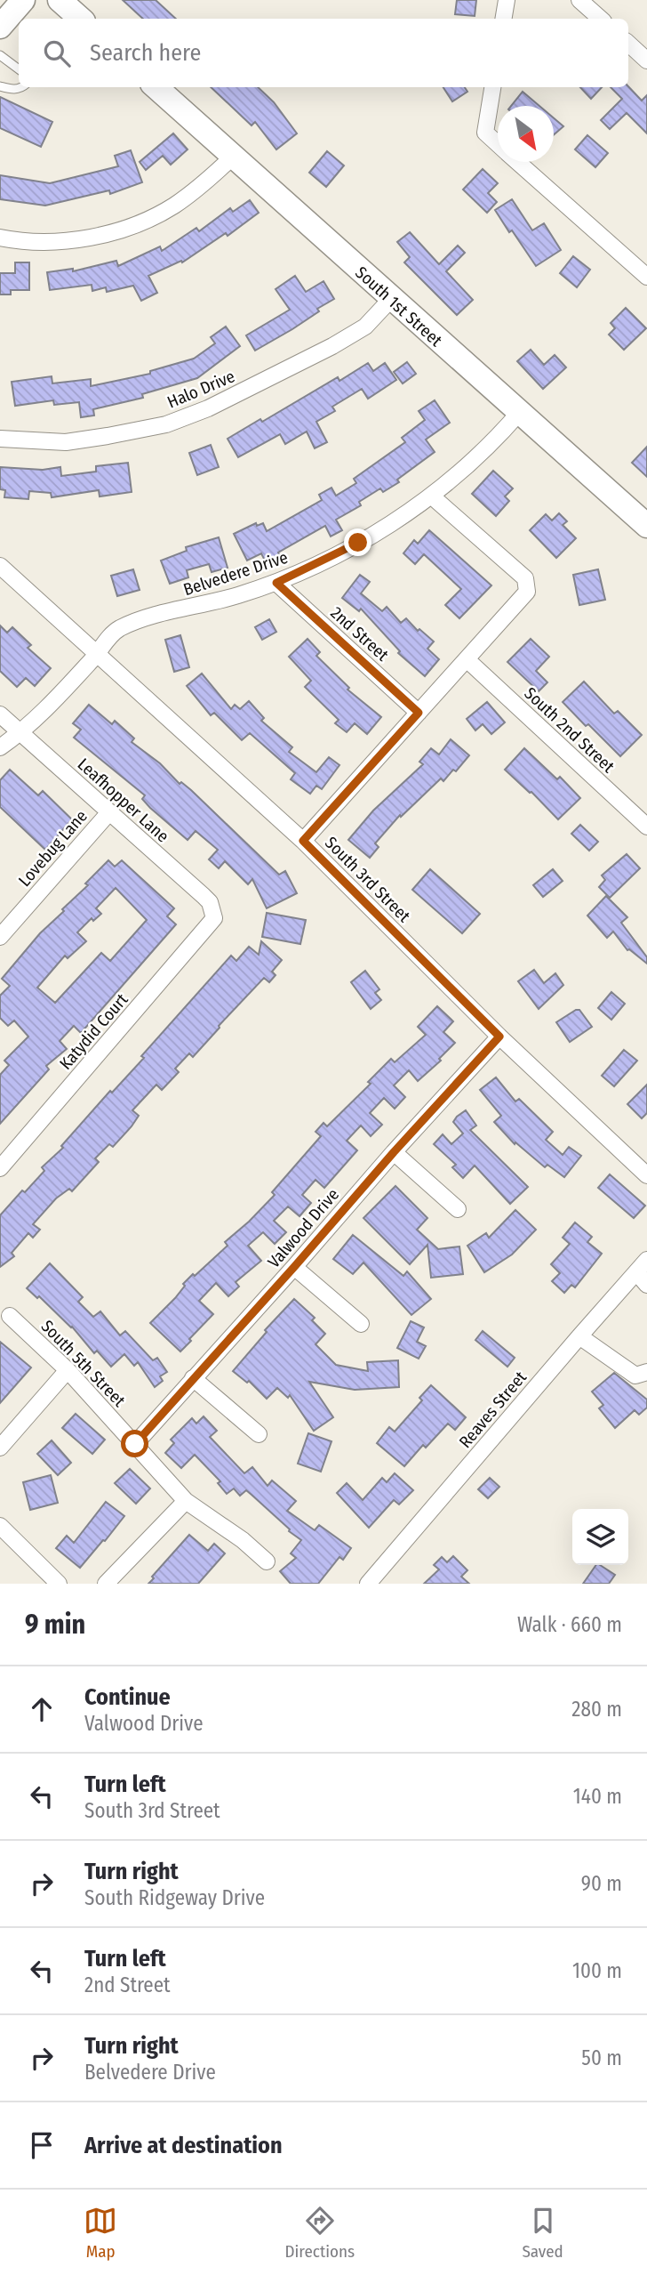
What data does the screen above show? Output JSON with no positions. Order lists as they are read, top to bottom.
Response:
{
  "streets": {
    "street": [
      "South 1st Street",
      "Halo Drive",
      "Belvedere Drive",
      "2nd Street",
      "South 2nd Street",
      "Leafhopper Lane",
      "Lovebug Lane",
      "South 3rd Street",
      "Katydid Court",
      "Valwood Drive",
      "South 5th Street",
      "Reaves Street"
    ]
  },
  "crossings": [
    ["South 1st Street", "Halo Drive"],
    ["South 1st Street", "Belvedere Drive"],
    ["Belvedere Drive", "2nd Street"],
    ["Belvedere Drive", "Leafhopper Lane"],
    ["Belvedere Drive", "South 3rd Street"],
    ["Leafhopper Lane", "Lovebug Lane"],
    ["Leafhopper Lane", "Katydid Court"],
    ["South 3rd Street", "Valwood Drive"],
    ["Valwood Drive", "South 5th Street"]
  ],
  "north": "bottom right",
  "page": {
    "search": "Search here",
    "heading": ["9 min", "Walk · 660 m"],
    "list": [
      ["Continue", "Valwood Drive", "280 m"],
      ["Turn left", "South 3rd Street", "140 m"],
      ["Turn right", "South Ridgeway Drive", "90 m"],
      ["Turn left", "2nd Street", "100 m"],
      ["Turn right", "Belvedere Drive", "50 m"],
      "Arrive at destination"
    ],
    "nav": ["Map", "Directions", "Saved"]
  }
}
